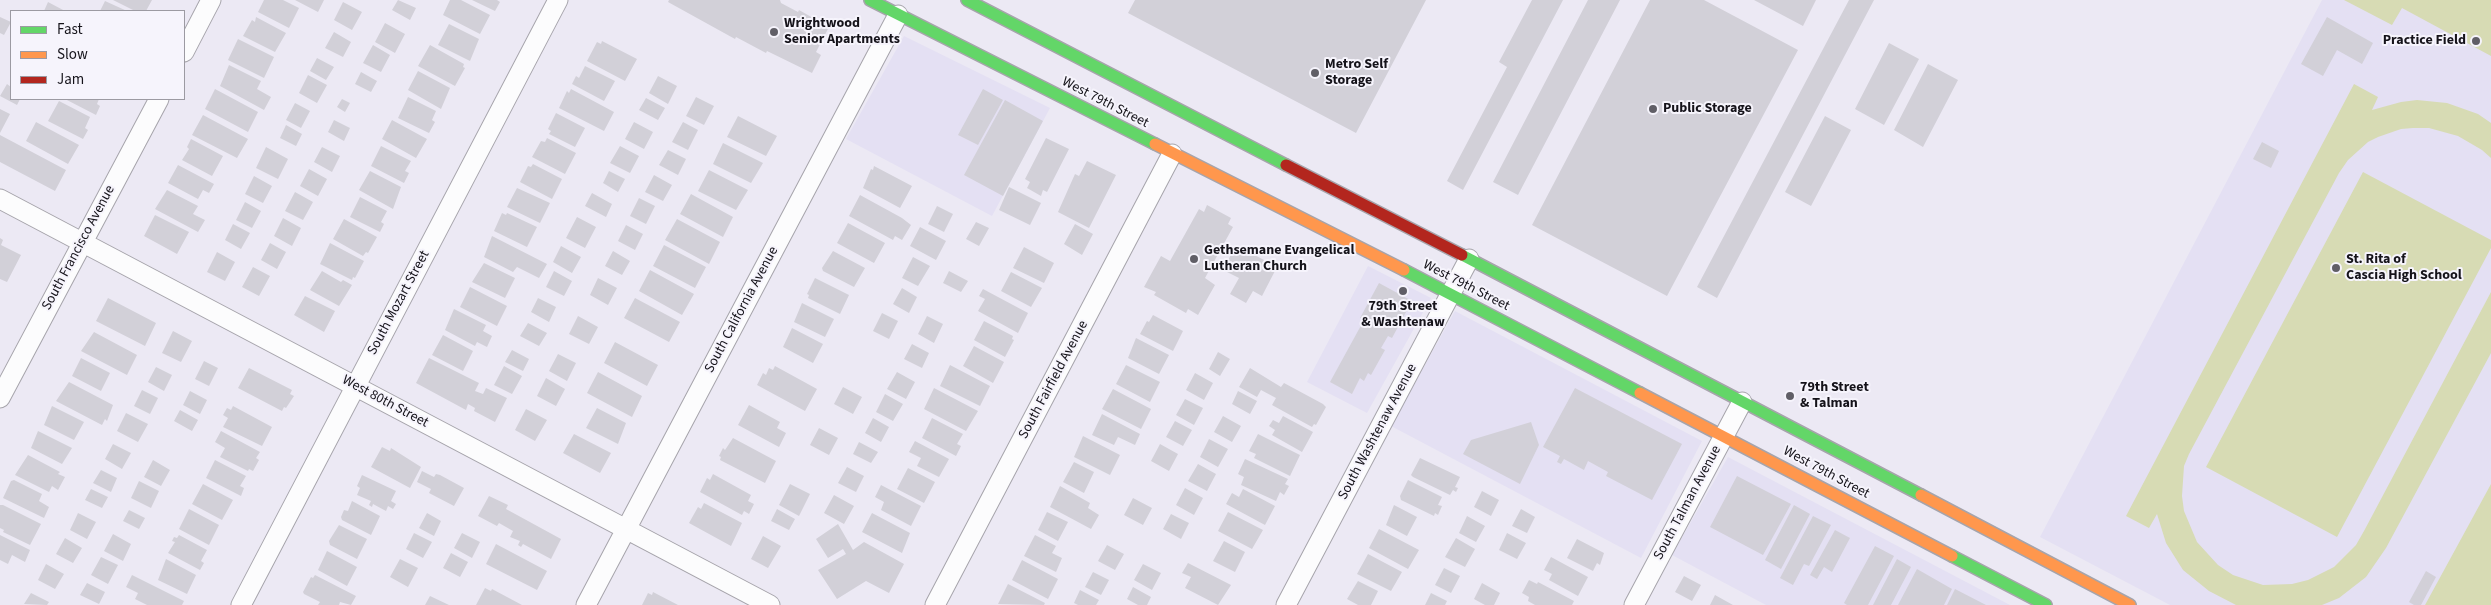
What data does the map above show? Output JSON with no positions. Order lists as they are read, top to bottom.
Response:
{
  "streets": {
    "main road": ["West 79th Street"],
    "street": [
      "South Francisco Avenue",
      "South Mozart Street",
      "South California Avenue",
      "South Fairfield Avenue",
      "West 80th Street",
      "South Washtenaw Avenue",
      "South Talman Avenue"
    ]
  },
  "crossings": [
    ["West 79th Street", "South California Avenue"],
    ["West 79th Street", "South Fairfield Avenue"],
    ["West 79th Street", "South Washtenaw Avenue"],
    ["West 79th Street", "South Talman Avenue"],
    ["South Francisco Avenue", "West 80th Street"],
    ["South Mozart Street", "West 80th Street"],
    ["South California Avenue", "West 80th Street"]
  ],
  "places": [
    "Wrightwood Senior Apartments",
    "Practice Field",
    "Metro Self Storage",
    "Public Storage",
    "Gethsemane Evangelical Lutheran Church",
    "St. Rita of Cascia High School",
    "79th Street & Washtenaw",
    "79th Street & Talman"
  ],
  "legend": ["Fast", "Slow", "Jam"]
}
